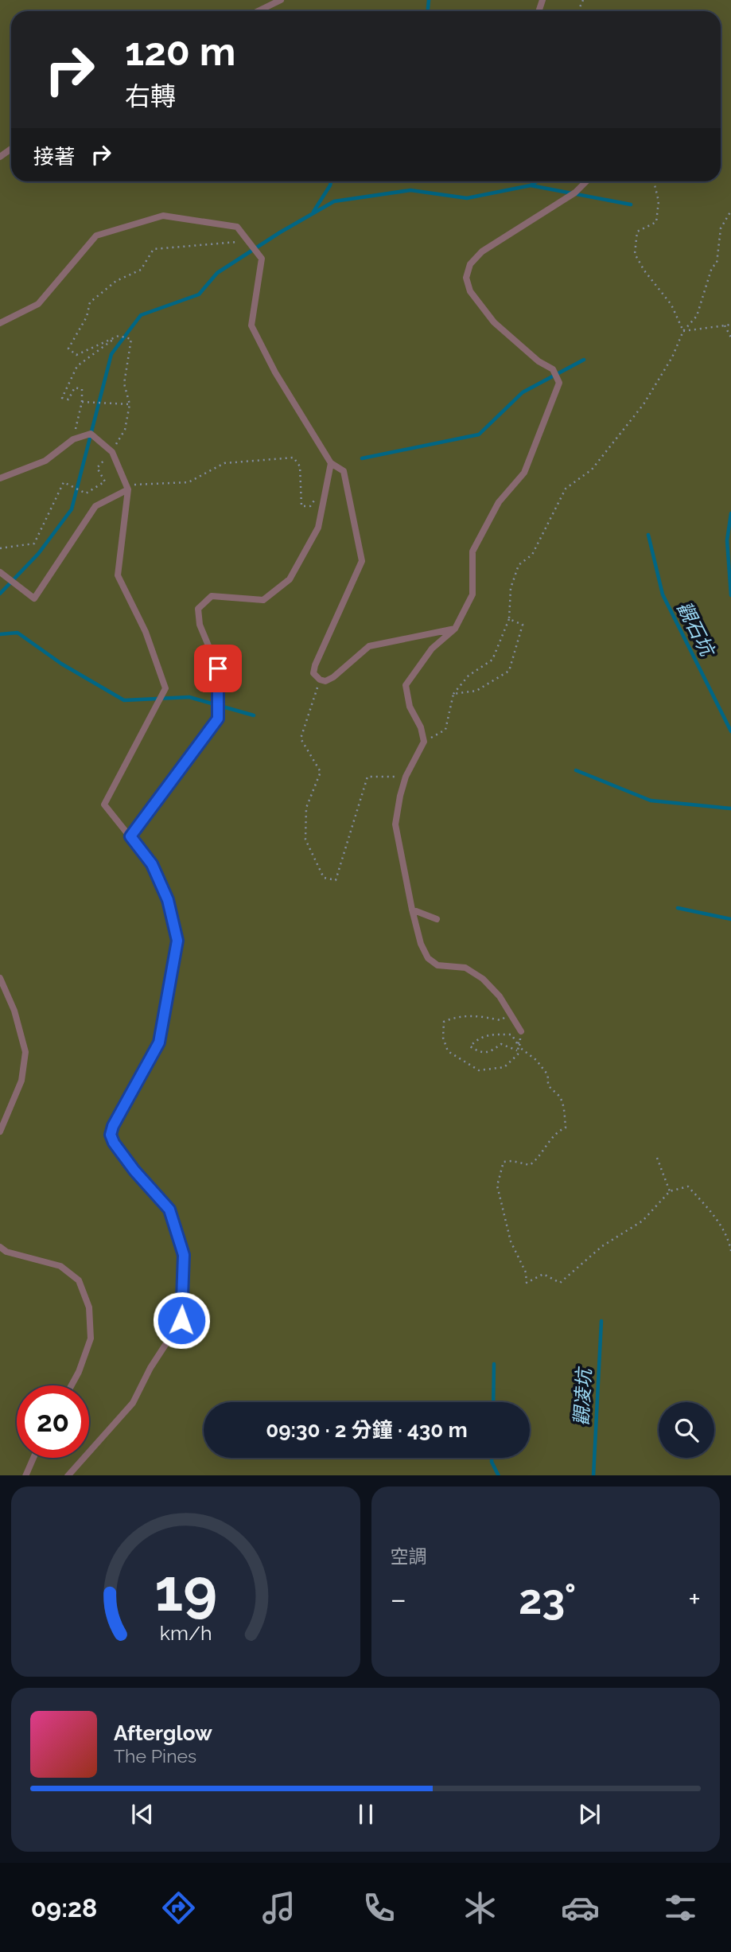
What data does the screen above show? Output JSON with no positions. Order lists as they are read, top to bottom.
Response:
{
  "water": ["觀石坑", "觀凌坑"],
  "page": {
    "turn": ["120 m", "右轉"],
    "then": "接著",
    "limit": "20",
    "trip": "09:30 · 2 分鐘 · 430 m",
    "tile": "空調",
    "heat": ["−", "23°", "+"],
    "song": ["Afterglow", "The Pines"],
    "tabs": "09:28",
    "gauge": ["19", "km/h"]
  }
}
